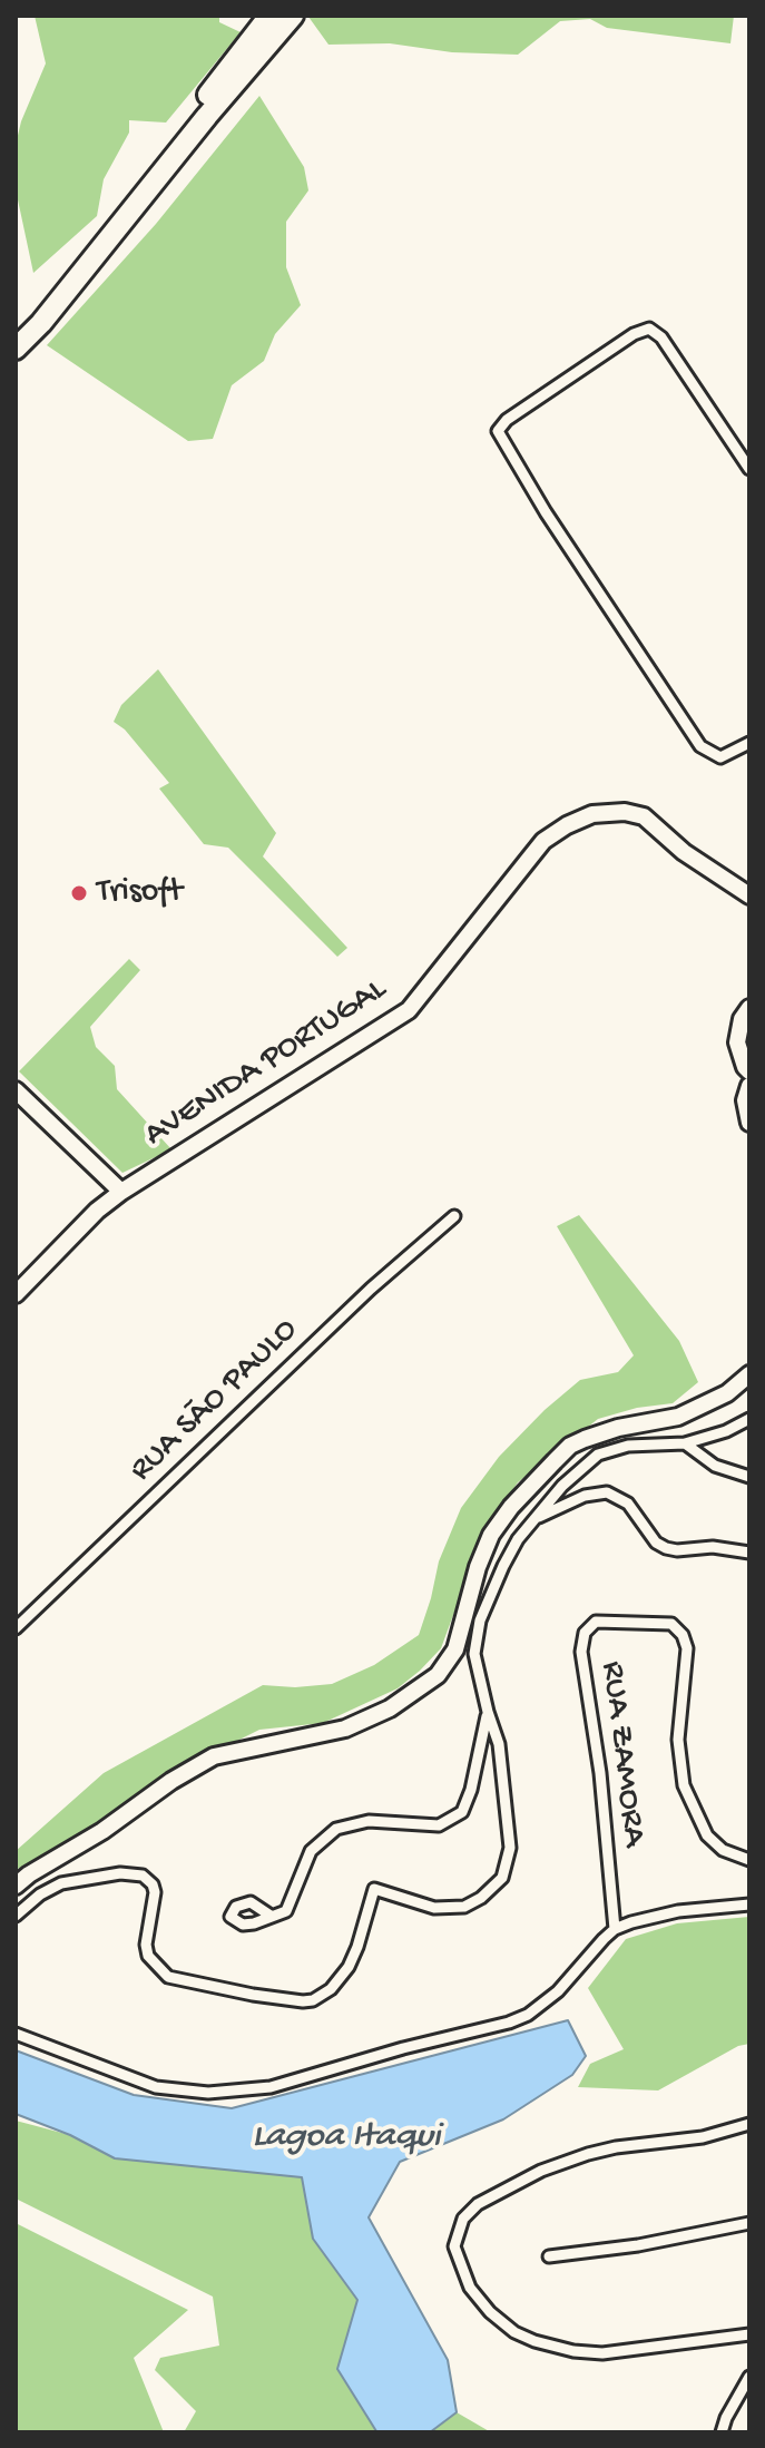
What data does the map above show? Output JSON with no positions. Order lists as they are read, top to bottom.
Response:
{
  "streets": {
    "street": ["AVENIDA PORTUGAL", "RUA SÃO PAULO", "RUA ZAMORA"]
  },
  "water": ["Lagoa Itaqui"],
  "places": ["Trisoft"]
}
